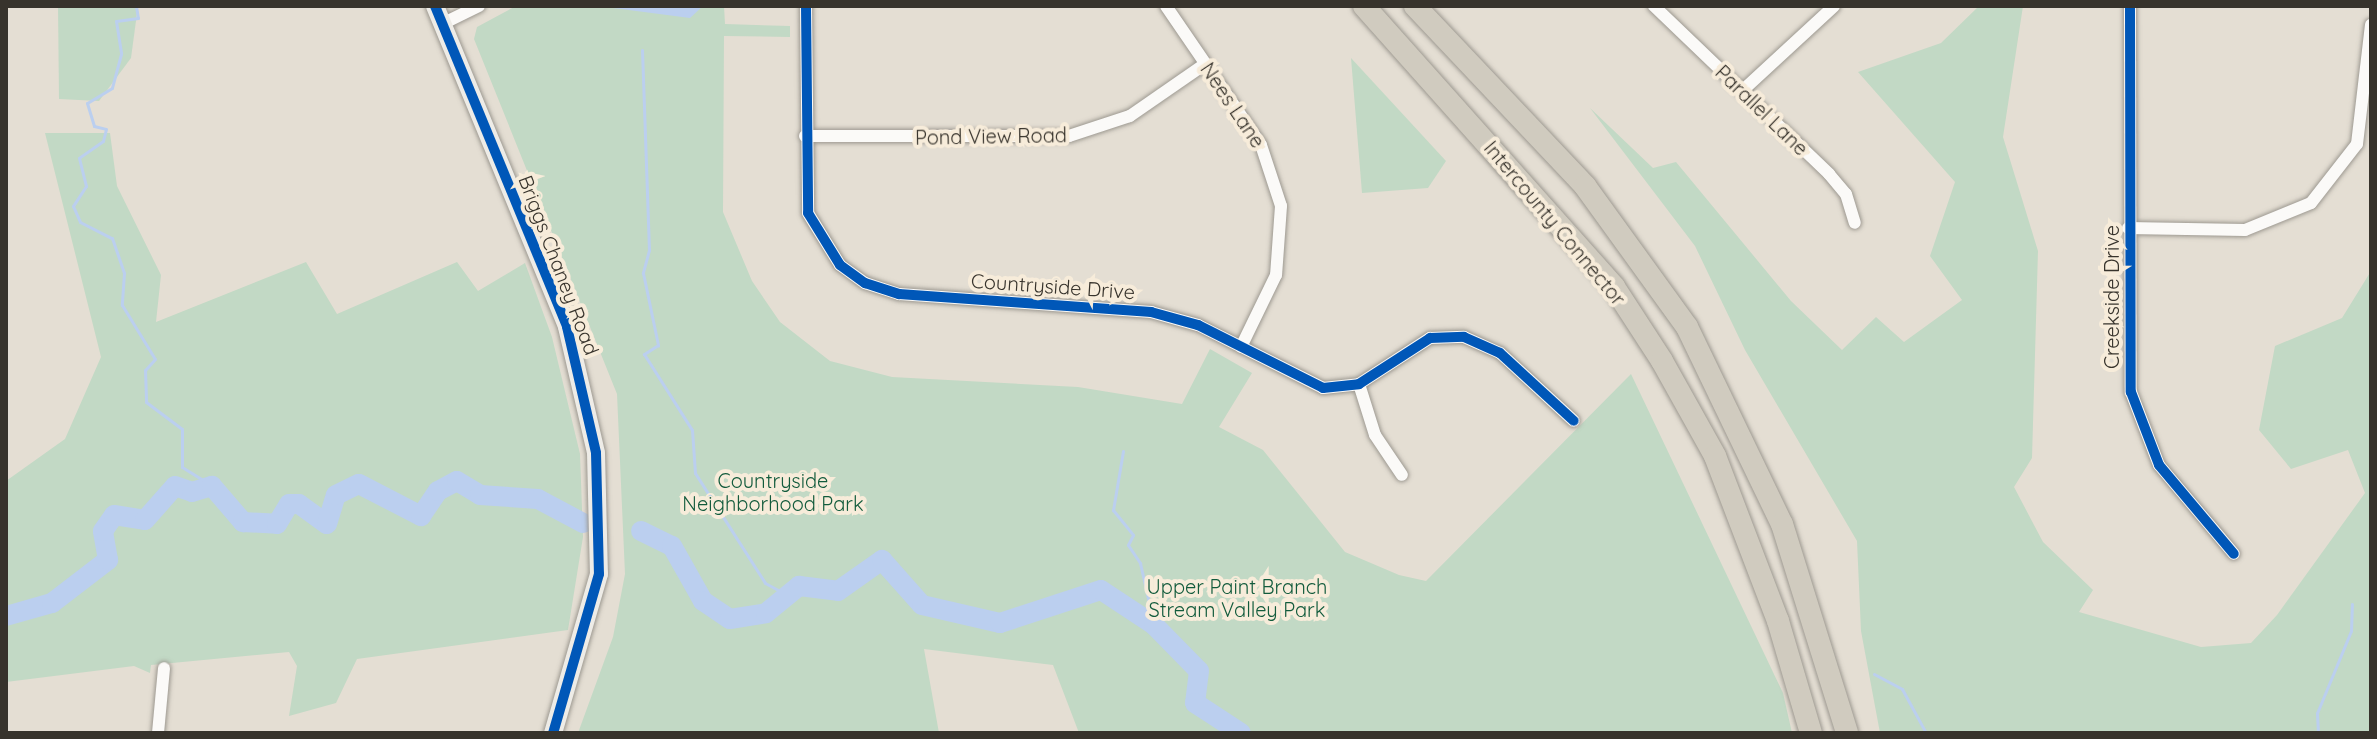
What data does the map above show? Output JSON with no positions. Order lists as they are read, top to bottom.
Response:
{
  "streets": {
    "highway": ["Intercounty Connector"],
    "main road": ["Briggs Chaney Road"],
    "street": [
      "Nees Lane",
      "Parallel Lane",
      "Pond View Road",
      "Countryside Drive",
      "Creekside Drive"
    ]
  },
  "crossings": [
    ["Nees Lane", "Pond View Road"],
    ["Nees Lane", "Countryside Drive"],
    ["Pond View Road", "Countryside Drive"]
  ],
  "parks": ["Countryside Neighborhood Park", "Upper Paint Branch Stream Valley Park"]
}
